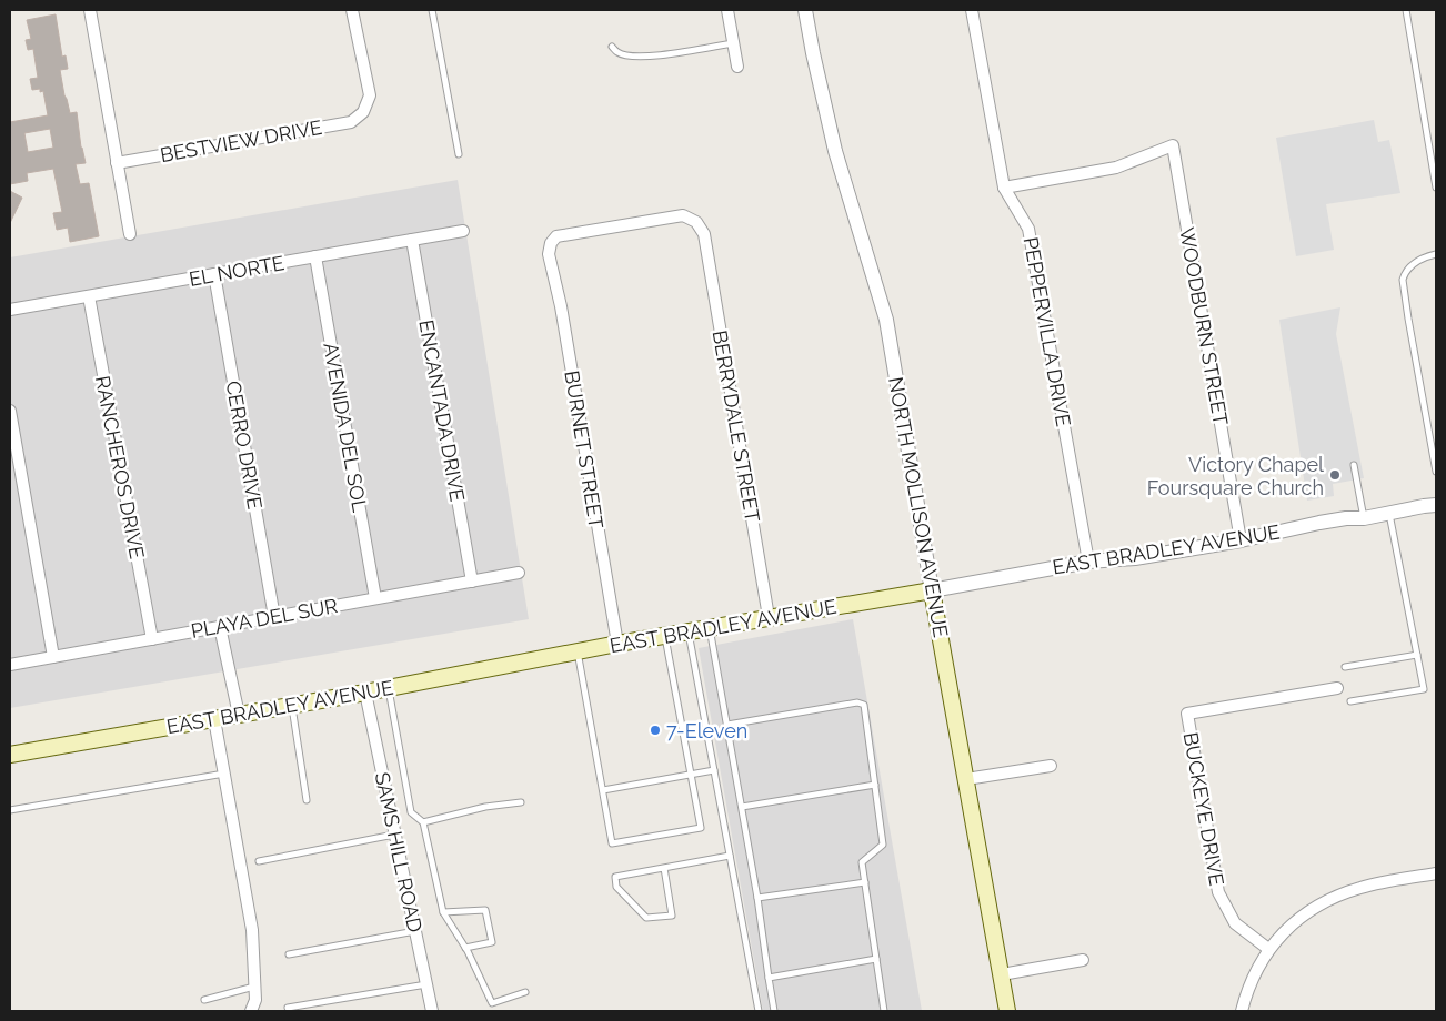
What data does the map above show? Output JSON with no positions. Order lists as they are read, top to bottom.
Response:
{
  "streets": {
    "main road": ["NORTH MOLLISON AVENUE", "EAST BRADLEY AVENUE"],
    "street": [
      "BESTVIEW DRIVE",
      "EL NORTE",
      "WOODBURN STREET",
      "PEPPERVILLA DRIVE",
      "ENCANTADA DRIVE",
      "BERRYDALE STREET",
      "AVENIDA DEL SOL",
      "CERRO DRIVE",
      "BURNET STREET",
      "RANCHEROS DRIVE",
      "PLAYA DEL SUR",
      "BUCKEYE DRIVE",
      "SAMS HILL ROAD"
    ]
  },
  "crossings": [
    ["EL NORTE", "ENCANTADA DRIVE"],
    ["EL NORTE", "AVENIDA DEL SOL"],
    ["EL NORTE", "CERRO DRIVE"],
    ["EL NORTE", "RANCHEROS DRIVE"],
    ["WOODBURN STREET", "PEPPERVILLA DRIVE"],
    ["WOODBURN STREET", "EAST BRADLEY AVENUE"],
    ["PEPPERVILLA DRIVE", "EAST BRADLEY AVENUE"],
    ["ENCANTADA DRIVE", "PLAYA DEL SUR"],
    ["BERRYDALE STREET", "BURNET STREET"],
    ["BERRYDALE STREET", "EAST BRADLEY AVENUE"],
    ["AVENIDA DEL SOL", "PLAYA DEL SUR"],
    ["CERRO DRIVE", "PLAYA DEL SUR"],
    ["BURNET STREET", "EAST BRADLEY AVENUE"],
    ["RANCHEROS DRIVE", "PLAYA DEL SUR"],
    ["NORTH MOLLISON AVENUE", "EAST BRADLEY AVENUE"],
    ["EAST BRADLEY AVENUE", "SAMS HILL ROAD"]
  ],
  "places": ["Victory Chapel Foursquare Church", "7-Eleven"]
}
